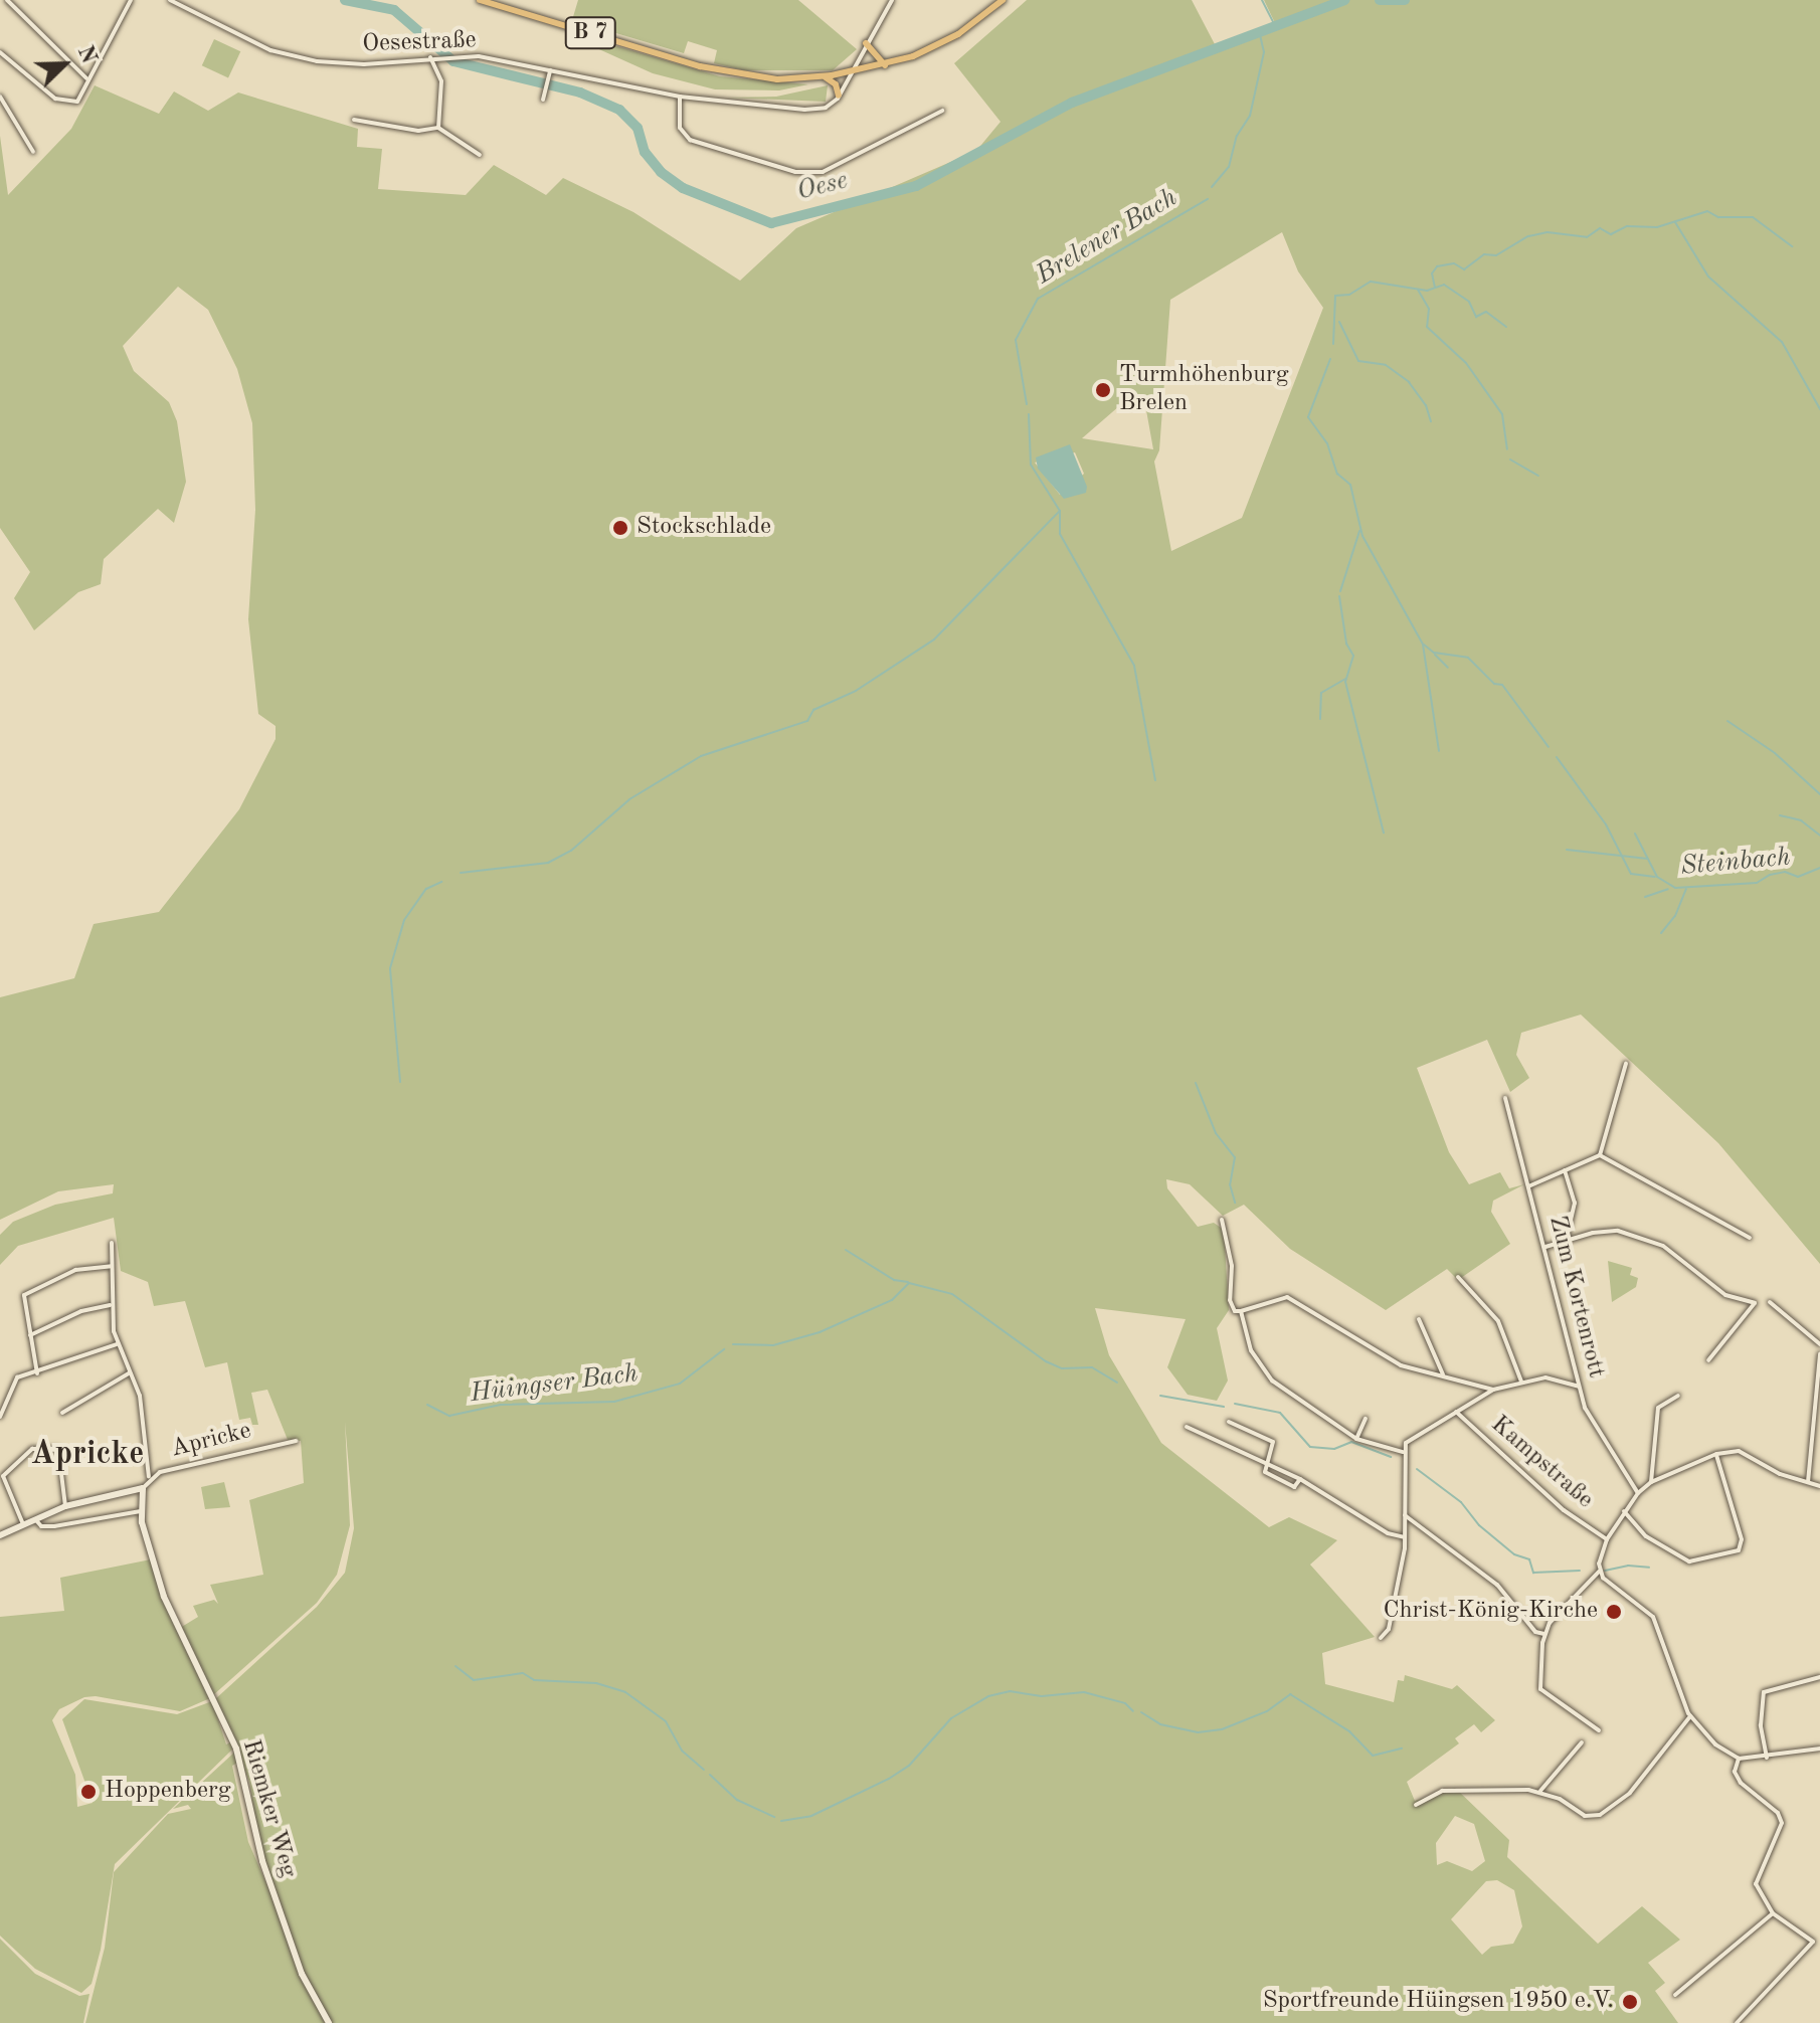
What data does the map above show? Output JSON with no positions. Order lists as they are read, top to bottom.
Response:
{
  "streets": {
    "main road": ["B 7"],
    "street": [
      "Oesestraße",
      "Zum Kortenrott",
      "Apricke",
      "Kampstraße",
      "Riemker Weg"
    ]
  },
  "crossings": [
    ["Apricke", "Riemker Weg"]
  ],
  "districts": ["Apricke"],
  "water": [
    "Oese",
    "Brelener Bach",
    "Steinbach",
    "Hüingser Bach"
  ],
  "places": [
    "Turmhöhenburg Brelen",
    "Stockschlade",
    "Christ-König-Kirche",
    "Hoppenberg",
    "Sportfreunde Hüingsen 1950 e.V."
  ],
  "north": "top right"
}
